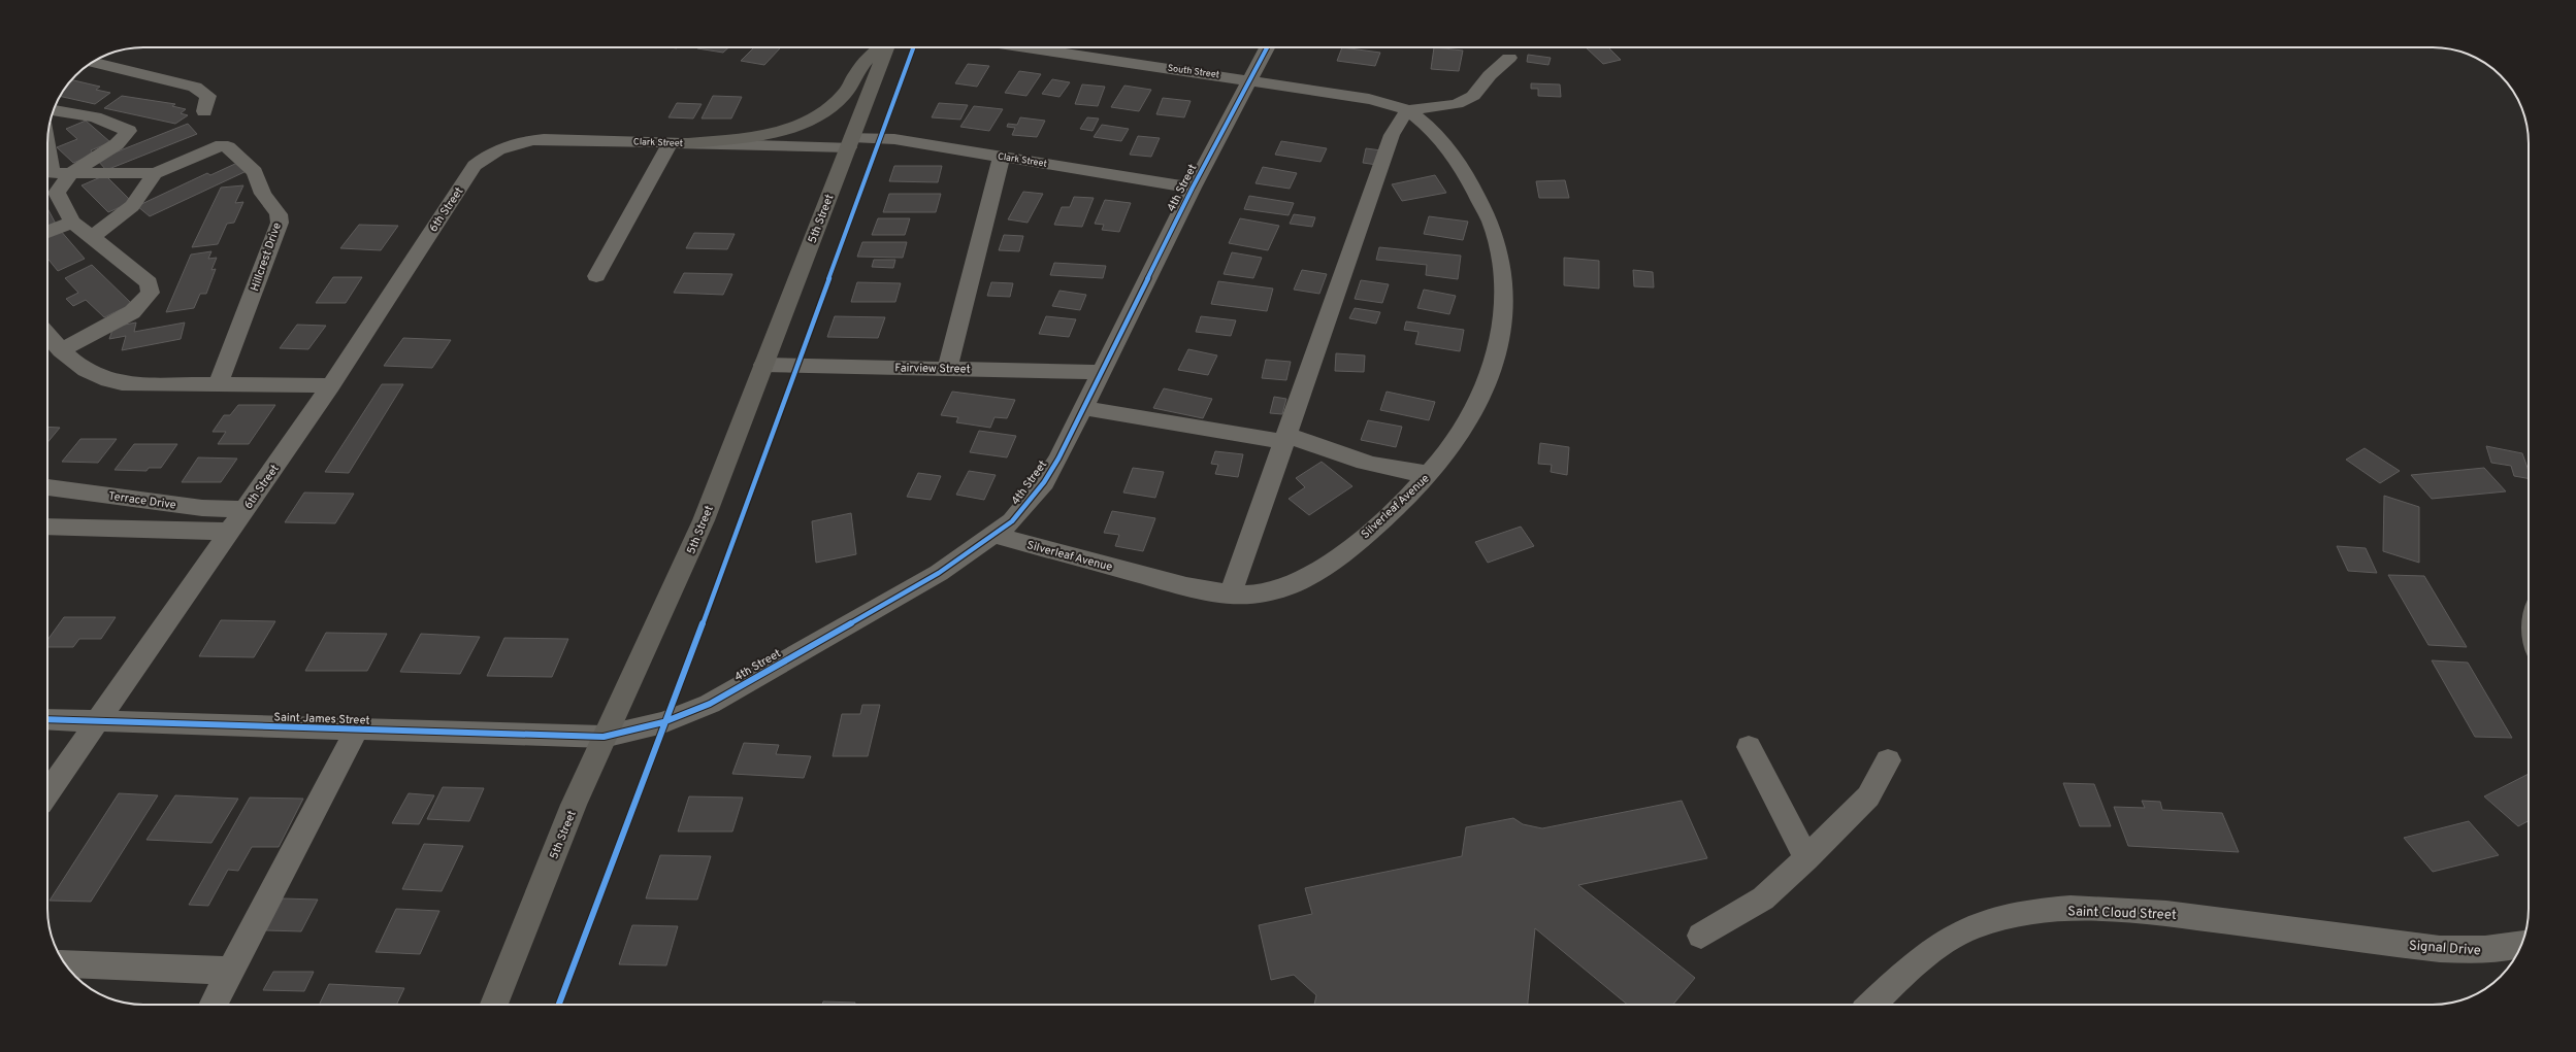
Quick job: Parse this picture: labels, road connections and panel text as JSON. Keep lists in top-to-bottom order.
{
  "streets": {
    "main road": ["5th Street"],
    "street": [
      "South Street",
      "Clark Street",
      "4th Street",
      "6th Street",
      "Hillcrest Drive",
      "Fairview Street",
      "Terrace Drive",
      "Silverleaf Avenue",
      "Saint James Street",
      "Saint Cloud Street",
      "Signal Drive"
    ]
  },
  "crossings": [
    ["South Street", "4th Street"],
    ["South Street", "Silverleaf Avenue"],
    ["Clark Street", "4th Street"],
    ["Clark Street", "6th Street"],
    ["Clark Street", "5th Street"],
    ["4th Street", "5th Street"],
    ["4th Street", "Fairview Street"],
    ["4th Street", "Silverleaf Avenue"],
    ["4th Street", "Saint James Street"],
    ["6th Street", "Terrace Drive"],
    ["6th Street", "Saint James Street"],
    ["5th Street", "Fairview Street"],
    ["5th Street", "Saint James Street"],
    ["Saint Cloud Street", "Signal Drive"]
  ]
}
